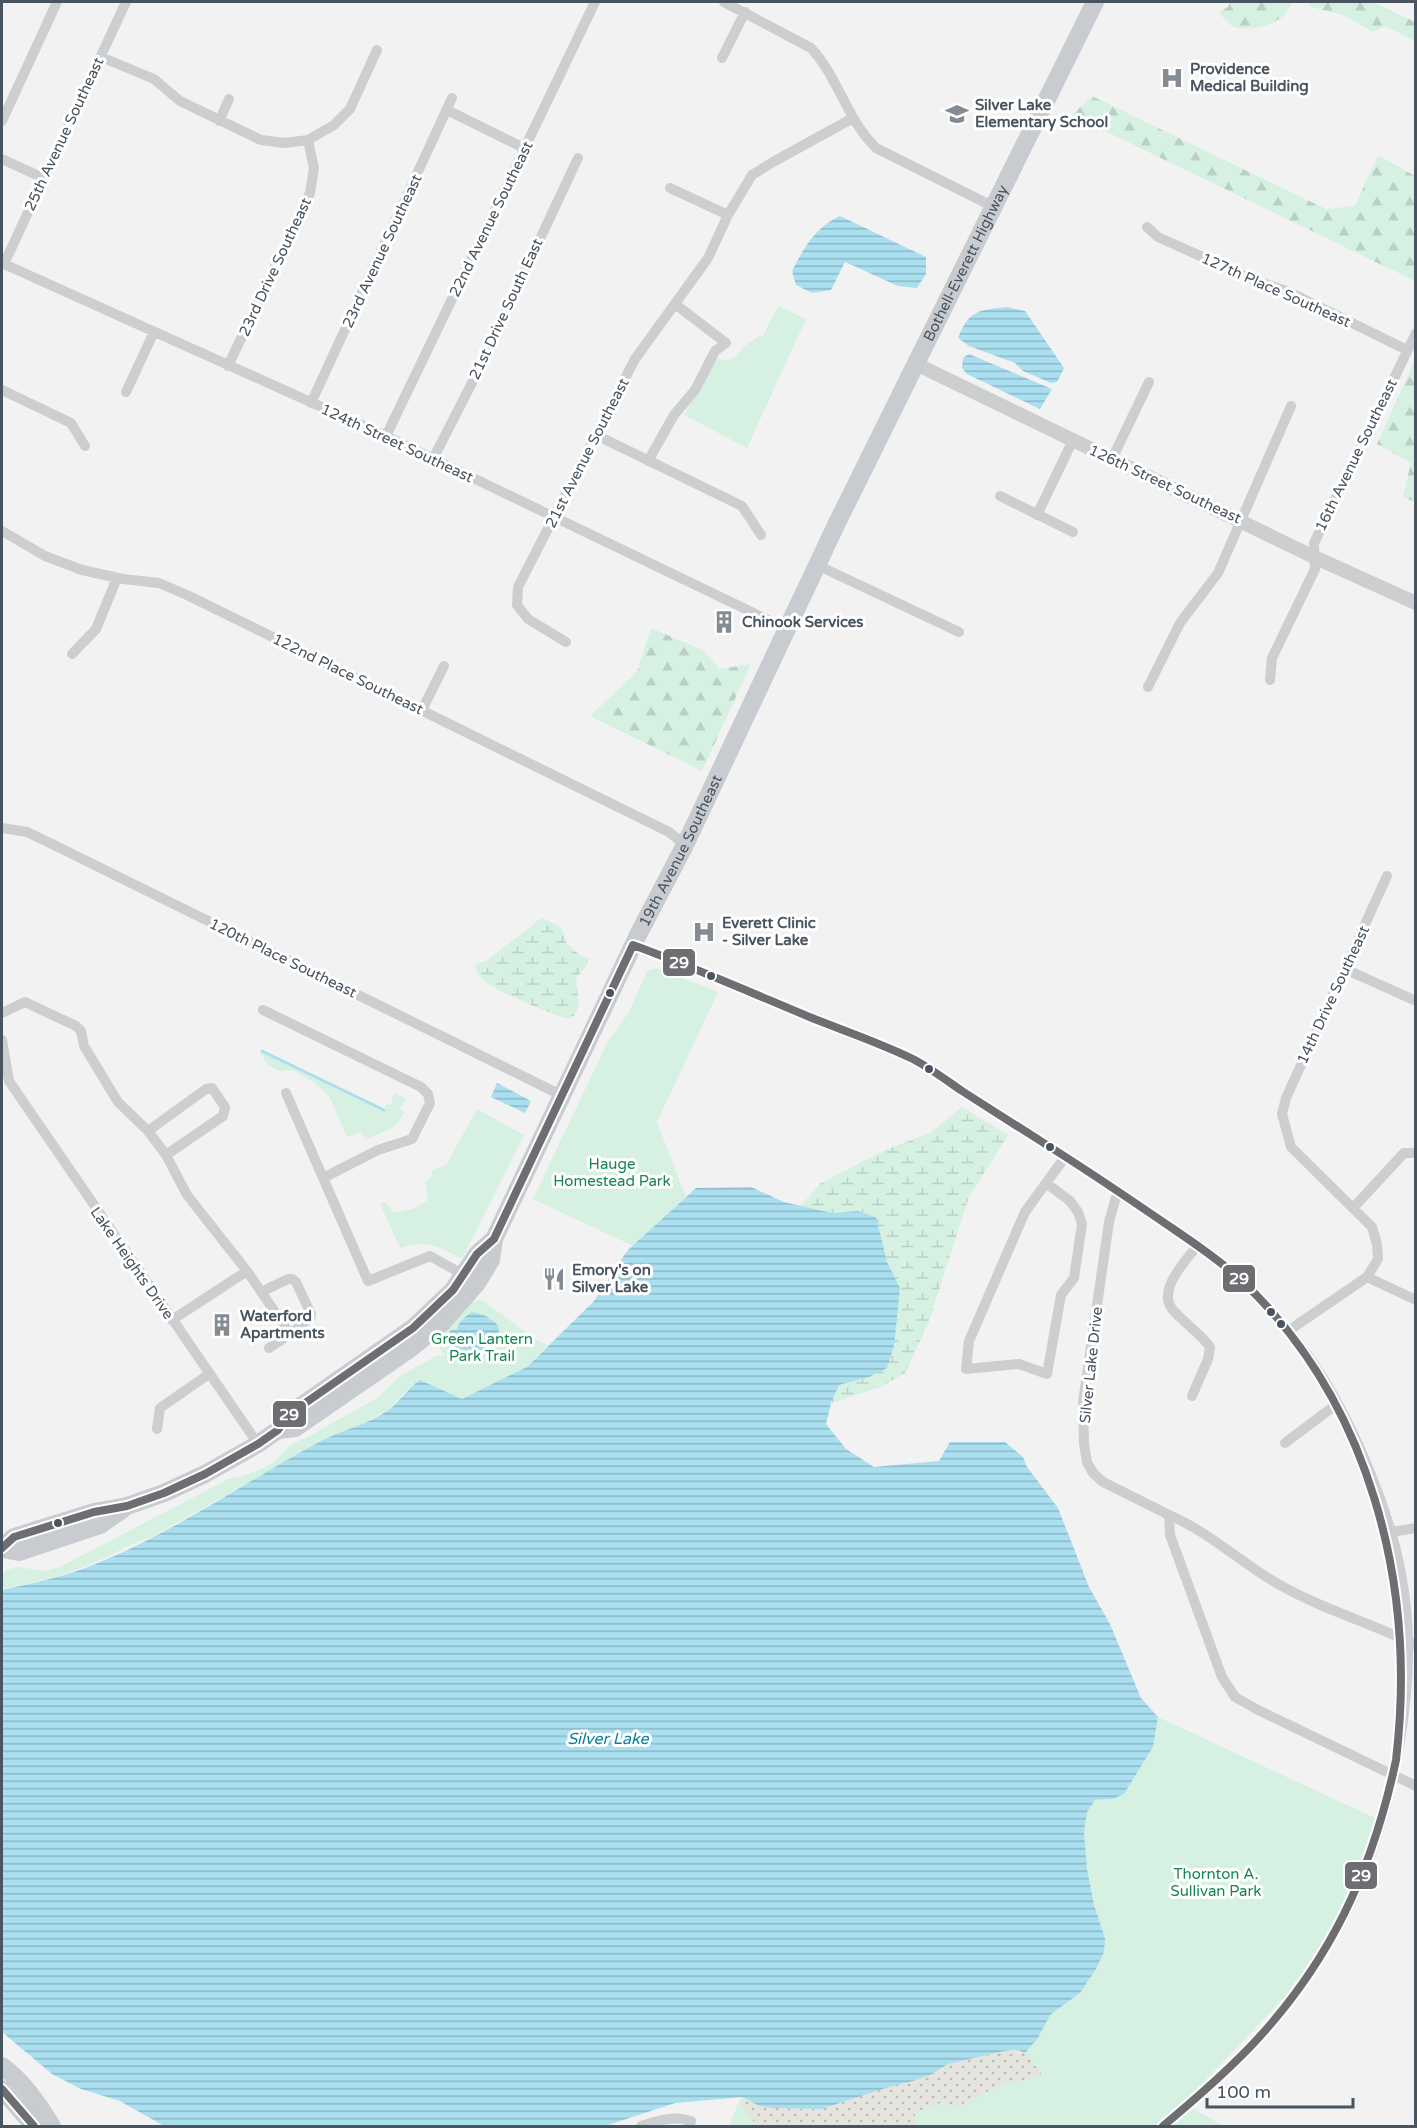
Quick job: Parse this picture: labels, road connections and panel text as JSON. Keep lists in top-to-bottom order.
{
  "streets": {
    "main road": ["Bothell-Everett Highway", "19th Avenue Southeast"],
    "street": [
      "25th Avenue Southeast",
      "22nd Avenue Southeast",
      "23rd Avenue Southeast",
      "23rd Drive Southeast",
      "127th Place Southeast",
      "21st Drive South East",
      "124th Street Southeast",
      "21st Avenue Southeast",
      "16th Avenue Southeast",
      "126th Street Southeast",
      "122nd Place Southeast",
      "120th Place Southeast",
      "14th Drive Southeast",
      "Lake Heights Drive",
      "Silver Lake Drive"
    ]
  },
  "crossings": [
    ["25th Avenue Southeast", "124th Street Southeast"],
    ["22nd Avenue Southeast", "124th Street Southeast"],
    ["23rd Avenue Southeast", "124th Street Southeast"],
    ["Bothell-Everett Highway", "126th Street Southeast"],
    ["Bothell-Everett Highway", "19th Avenue Southeast"],
    ["23rd Drive Southeast", "124th Street Southeast"],
    ["127th Place Southeast", "16th Avenue Southeast"],
    ["21st Drive South East", "124th Street Southeast"],
    ["124th Street Southeast", "21st Avenue Southeast"],
    ["124th Street Southeast", "19th Avenue Southeast"],
    ["16th Avenue Southeast", "126th Street Southeast"],
    ["122nd Place Southeast", "19th Avenue Southeast"],
    ["19th Avenue Southeast", "120th Place Southeast"],
    ["19th Avenue Southeast", "Lake Heights Drive"]
  ],
  "water": ["Silver Lake"],
  "parks": ["Hauge Homestead Park", "Green Lantern Park Trail", "Thornton A. Sullivan Park"],
  "places": {
    "hospital": ["Providence Medical Building", "Everett Clinic - Silver Lake"],
    "school or university": ["Silver Lake Elementary School"],
    "building": ["Chinook Services", "Waterford Apartments"],
    "restaurant": ["Emory's on Silver Lake"]
  },
  "lines": ["transit line 29"],
  "scale_bar": "100 m"
}
